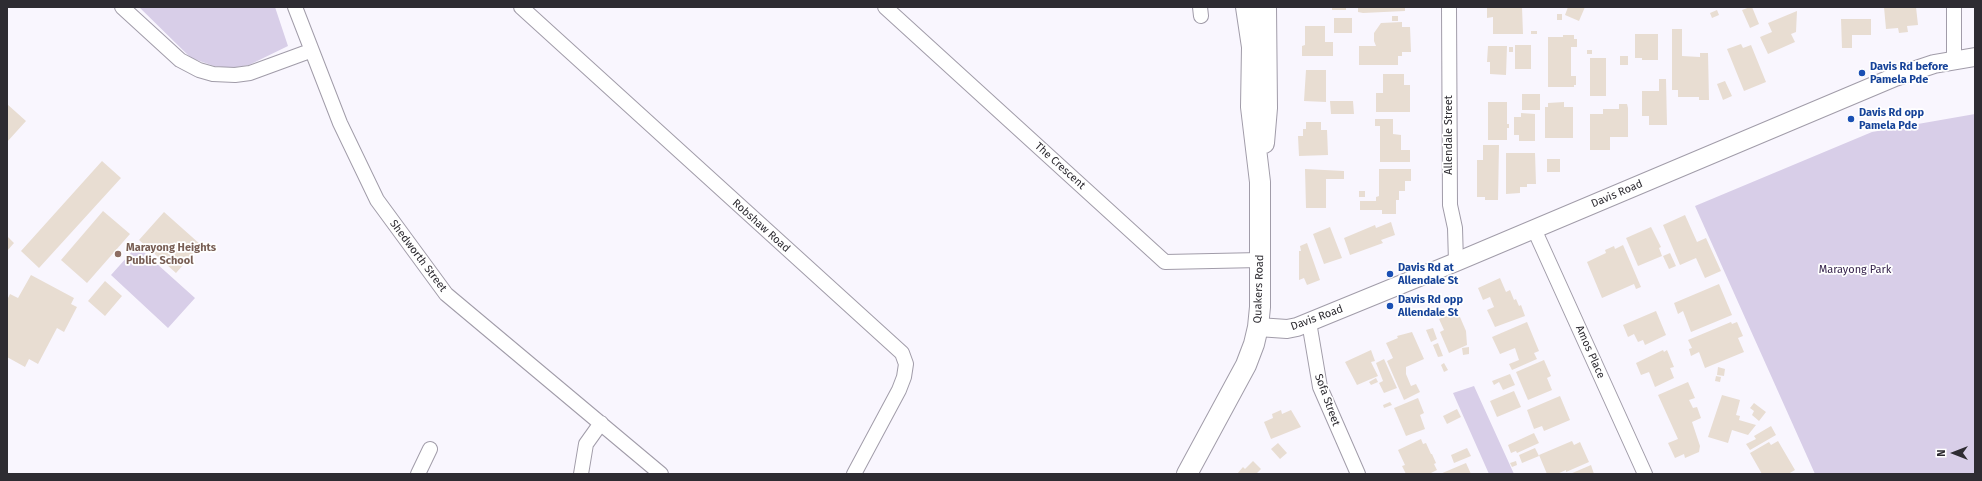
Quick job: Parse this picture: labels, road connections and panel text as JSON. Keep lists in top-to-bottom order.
{
  "streets": {
    "main road": ["Quakers Road"],
    "street": [
      "Allendale Street",
      "The Crescent",
      "Davis Road",
      "Robshaw Road",
      "Shedworth Street",
      "Amos Place",
      "Sofa Street"
    ]
  },
  "crossings": [
    ["Allendale Street", "Davis Road"],
    ["The Crescent", "Quakers Road"],
    ["Davis Road", "Quakers Road"],
    ["Davis Road", "Amos Place"],
    ["Davis Road", "Sofa Street"]
  ],
  "parks": ["Marayong Park"],
  "places": [
    "Davis Rd before Pamela Pde",
    "Davis Rd opp Pamela Pde",
    "Marayong Heights Public School",
    "Davis Rd at Allendale St",
    "Davis Rd opp Allendale St"
  ],
  "north": "left"
}
